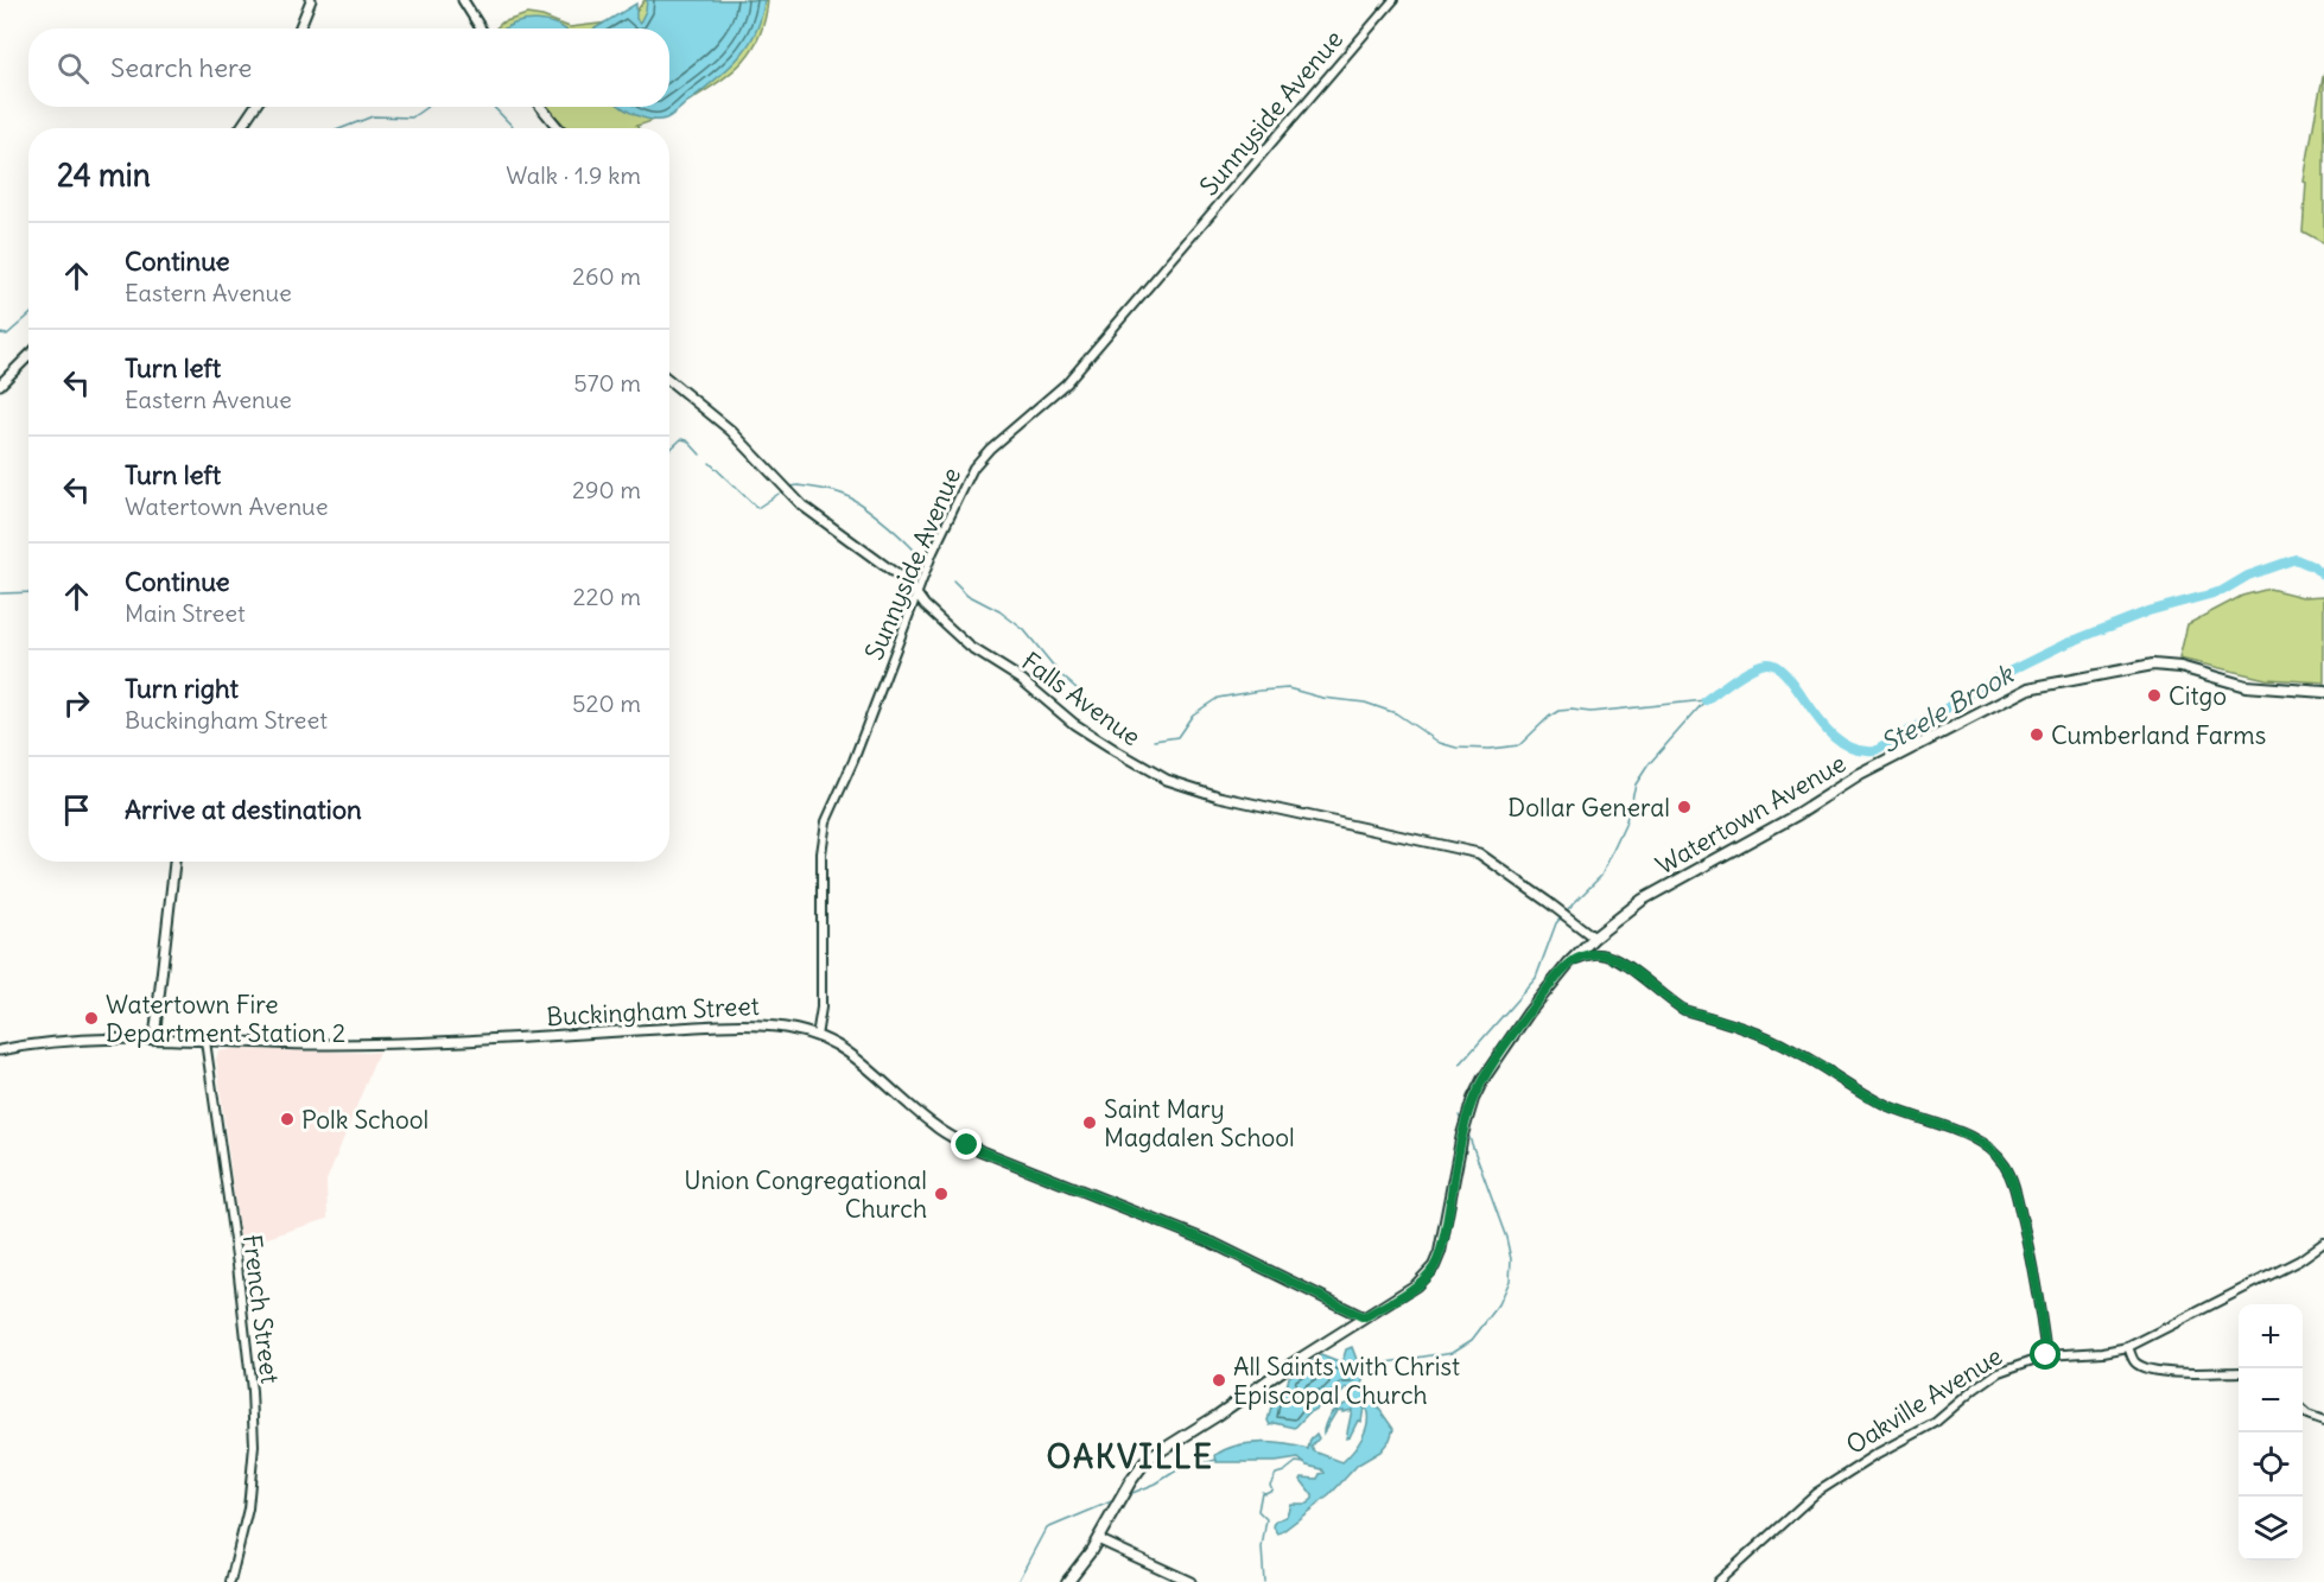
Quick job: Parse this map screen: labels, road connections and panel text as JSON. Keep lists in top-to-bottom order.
{
  "streets": {
    "main road": ["Falls Avenue", "Watertown Avenue", "Buckingham Street"],
    "street": ["Sunnyside Avenue", "French Street", "Oakville Avenue"]
  },
  "crossings": [
    ["Sunnyside Avenue", "Falls Avenue"],
    ["Sunnyside Avenue", "Buckingham Street"],
    ["Falls Avenue", "Watertown Avenue"],
    ["Watertown Avenue", "Buckingham Street"],
    ["Buckingham Street", "French Street"]
  ],
  "districts": ["OAKVILLE"],
  "water": ["Steele Brook"],
  "places": [
    "Citgo",
    "Cumberland Farms",
    "Dollar General",
    "Watertown Fire Department Station 2",
    "Polk School",
    "Saint Mary Magdalen School",
    "Union Congregational Church",
    "All Saints with Christ Episcopal Church"
  ],
  "page": {
    "search": "Search here",
    "heading": ["24 min", "Walk · 1.9 km"],
    "list": [
      ["Continue", "Eastern Avenue", "260 m"],
      ["Turn left", "Eastern Avenue", "570 m"],
      ["Turn left", "Watertown Avenue", "290 m"],
      ["Continue", "Main Street", "220 m"],
      ["Turn right", "Buckingham Street", "520 m"],
      "Arrive at destination"
    ],
    "map_buttons": ["+", "−"]
  }
}
